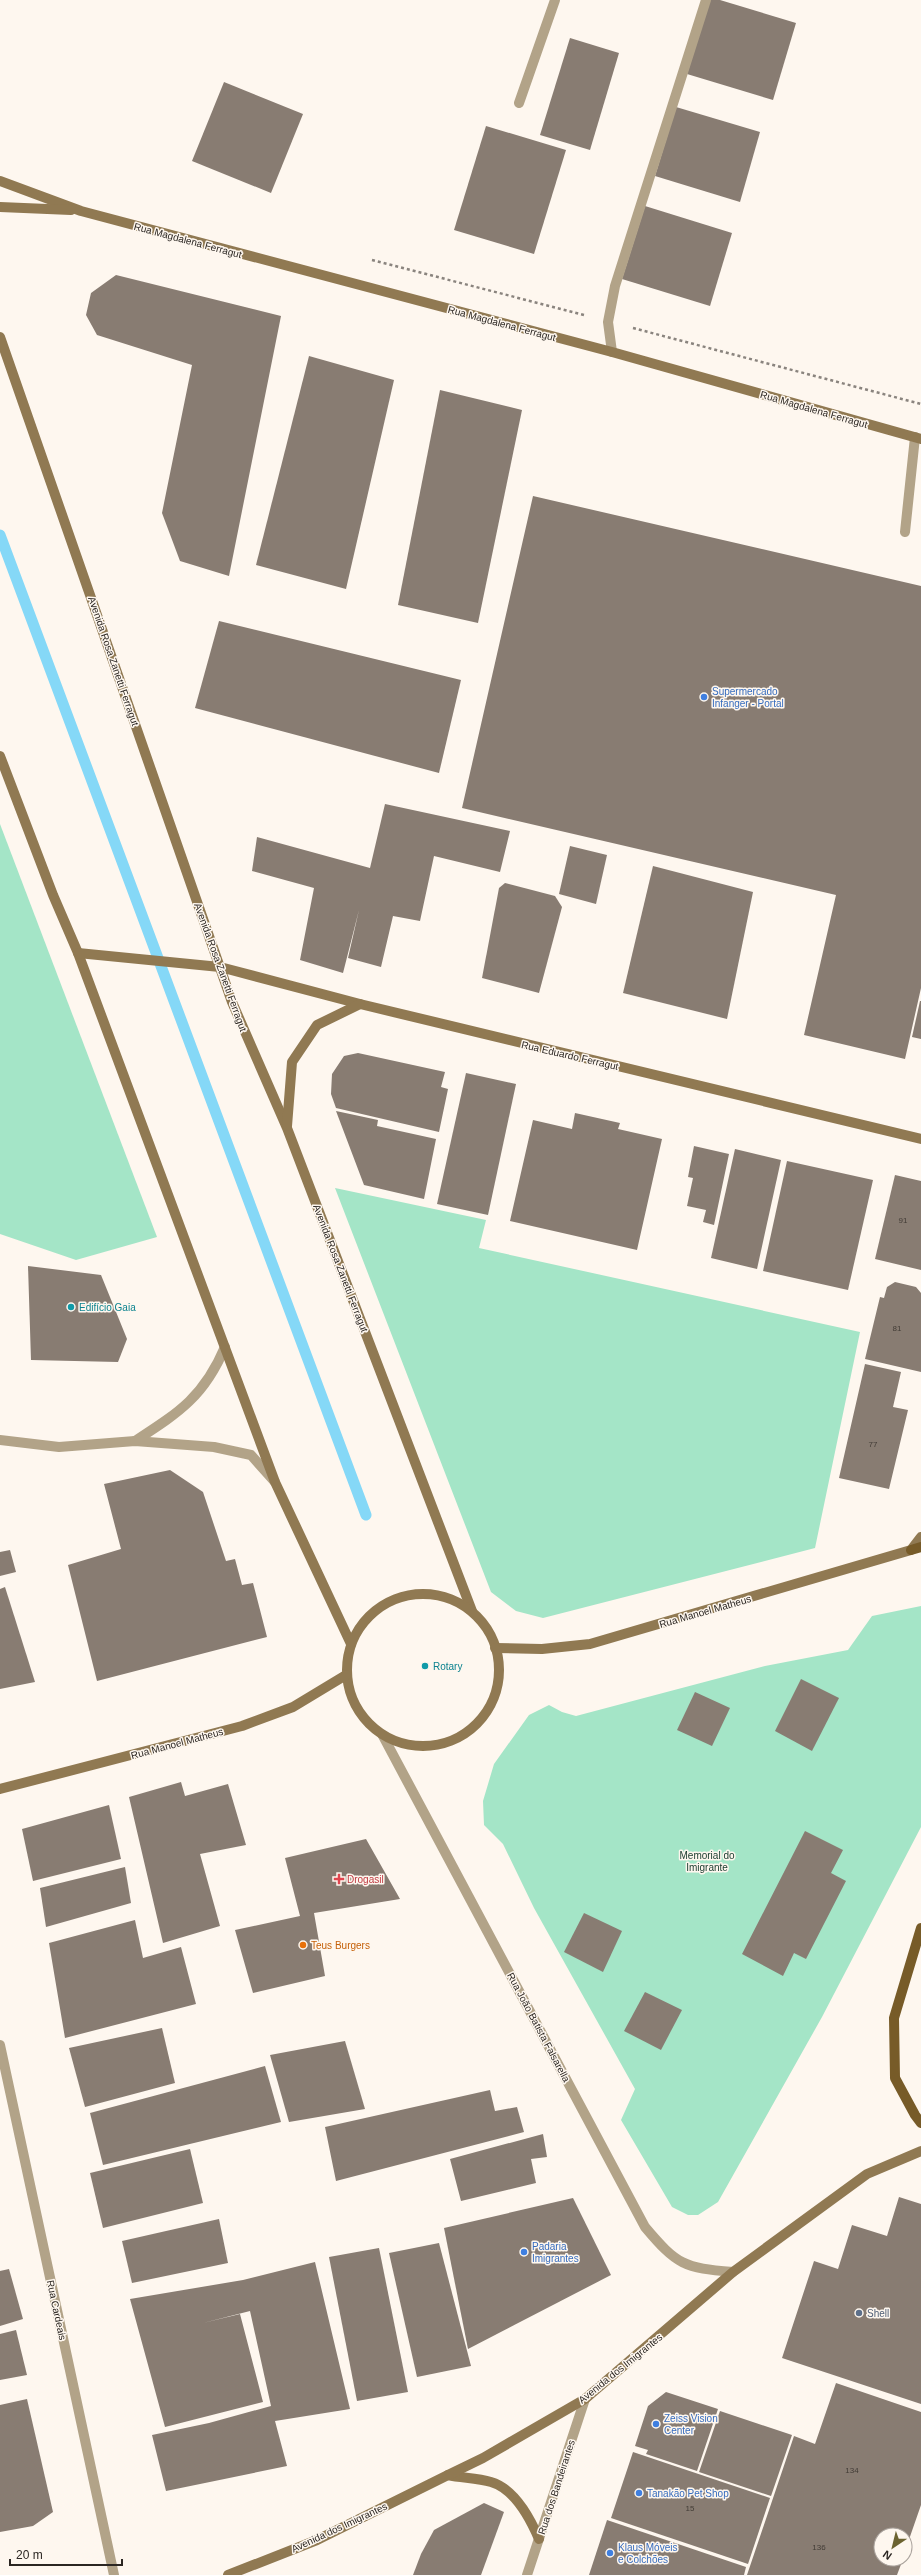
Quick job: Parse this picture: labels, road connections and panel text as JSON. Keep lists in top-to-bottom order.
{
  "streets": {
    "main road": [
      "Rua Magdalena Ferragut",
      "Avenida Rosa Zanetti Ferragut",
      "Rua Eduardo Ferragut",
      "Rua Manoel Matheus",
      "Avenida dos Imigrantes"
    ],
    "street": ["Rua João Batista Falsarella", "Rua Cardeais", "Rua dos Bandeirantes"]
  },
  "crossings": [
    ["Avenida Rosa Zanetti Ferragut", "Rua Eduardo Ferragut"],
    ["Rua João Batista Falsarella", "Avenida dos Imigrantes"],
    ["Avenida dos Imigrantes", "Rua dos Bandeirantes"]
  ],
  "parks": ["Memorial do Imigrante"],
  "places": {
    "other": [
      "Supermercado Infanger - Portal",
      "Edifício Gaia",
      "Rotary",
      "Teus Burgers",
      "Padaria Imigrantes",
      "Shell",
      "Zeiss Vision Center",
      "Tanakão Pet Shop",
      "Klaus Móveis e Colchões"
    ],
    "health": ["Drogasil"]
  },
  "house_numbers": [
    "91",
    "81",
    "77",
    "134",
    "15",
    "136"
  ],
  "scale_bar": "20 m",
  "north": "bottom left"
}
